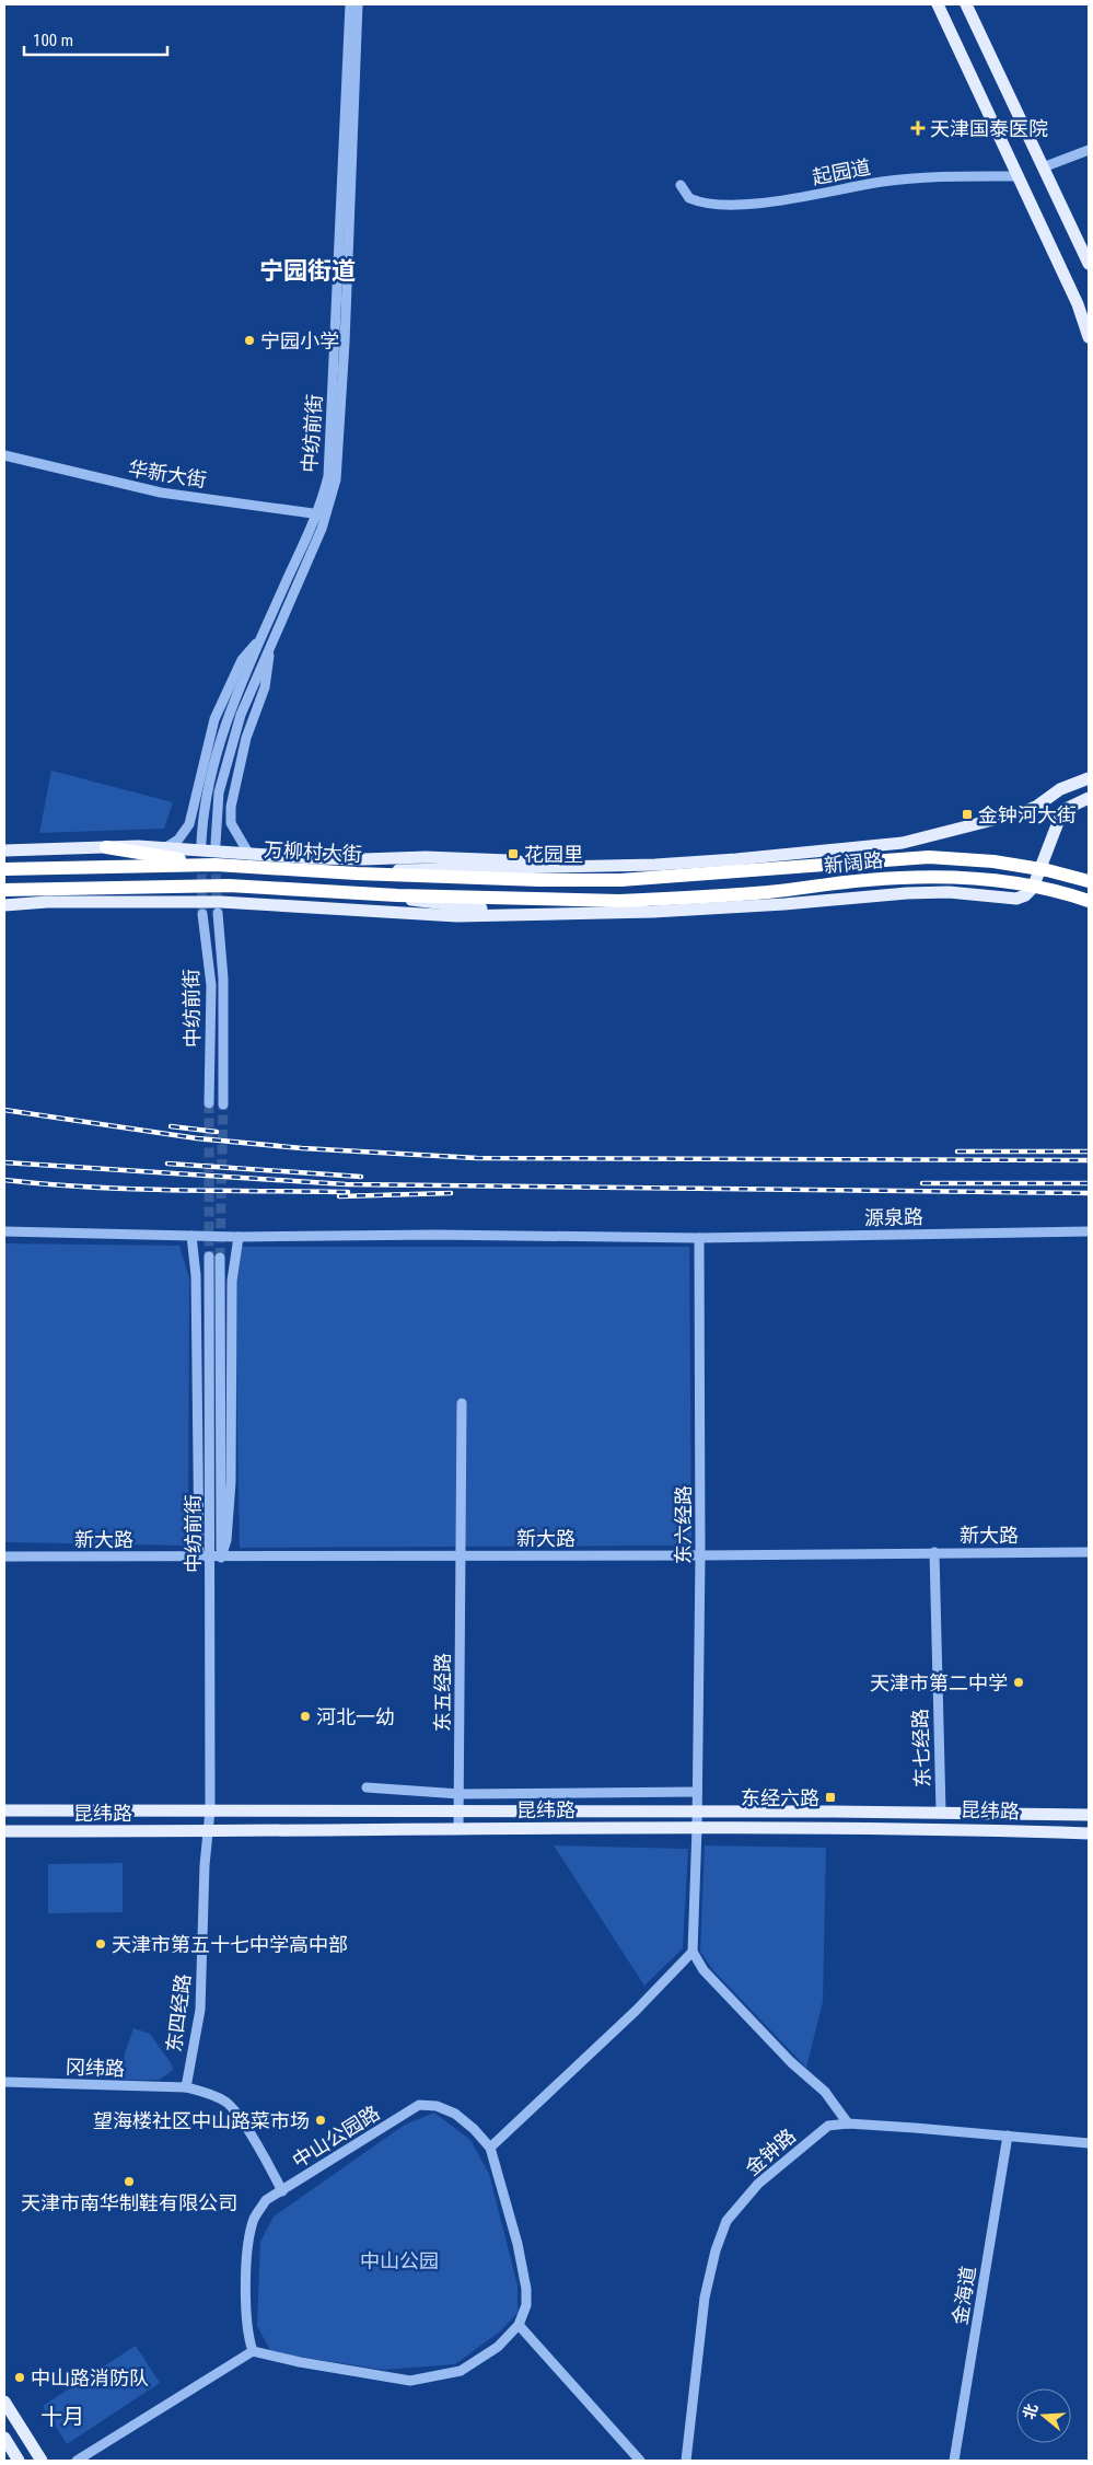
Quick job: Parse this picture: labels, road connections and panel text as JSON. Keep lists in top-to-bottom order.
{
  "streets": {
    "highway": ["万柳村大街", "新阔路"],
    "main road": ["昆纬路"],
    "street": [
      "起园道",
      "中纺前街",
      "华新大街",
      "源泉路",
      "东六经路",
      "新大路",
      "东五经路",
      "东七经路",
      "东四经路",
      "冈纬路",
      "中山公园路",
      "金钟路",
      "金海道"
    ]
  },
  "crossings": [
    ["中纺前街", "华新大街"],
    ["中纺前街", "新大路"],
    ["中纺前街", "昆纬路"],
    ["中纺前街", "东四经路"],
    ["万柳村大街", "新阔路"],
    ["源泉路", "东六经路"],
    ["东六经路", "新大路"],
    ["东六经路", "昆纬路"],
    ["新大路", "东五经路"],
    ["新大路", "东七经路"],
    ["东五经路", "昆纬路"],
    ["东七经路", "昆纬路"],
    ["昆纬路", "东四经路"],
    ["东四经路", "冈纬路"],
    ["冈纬路", "中山公园路"],
    ["金钟路", "金海道"]
  ],
  "districts": ["宁园街道", "十月"],
  "parks": ["中山公园"],
  "places": {
    "health": ["天津国泰医院"],
    "other": [
      "宁园小学",
      "天津市第二中学",
      "河北一幼",
      "天津市第五十七中学高中部",
      "望海楼社区中山路菜市场",
      "天津市南华制鞋有限公司",
      "中山路消防队"
    ],
    "transit": ["金钟河大街", "花园里", "东经六路"]
  },
  "scale_bar": "100 m",
  "north": "left"
}
